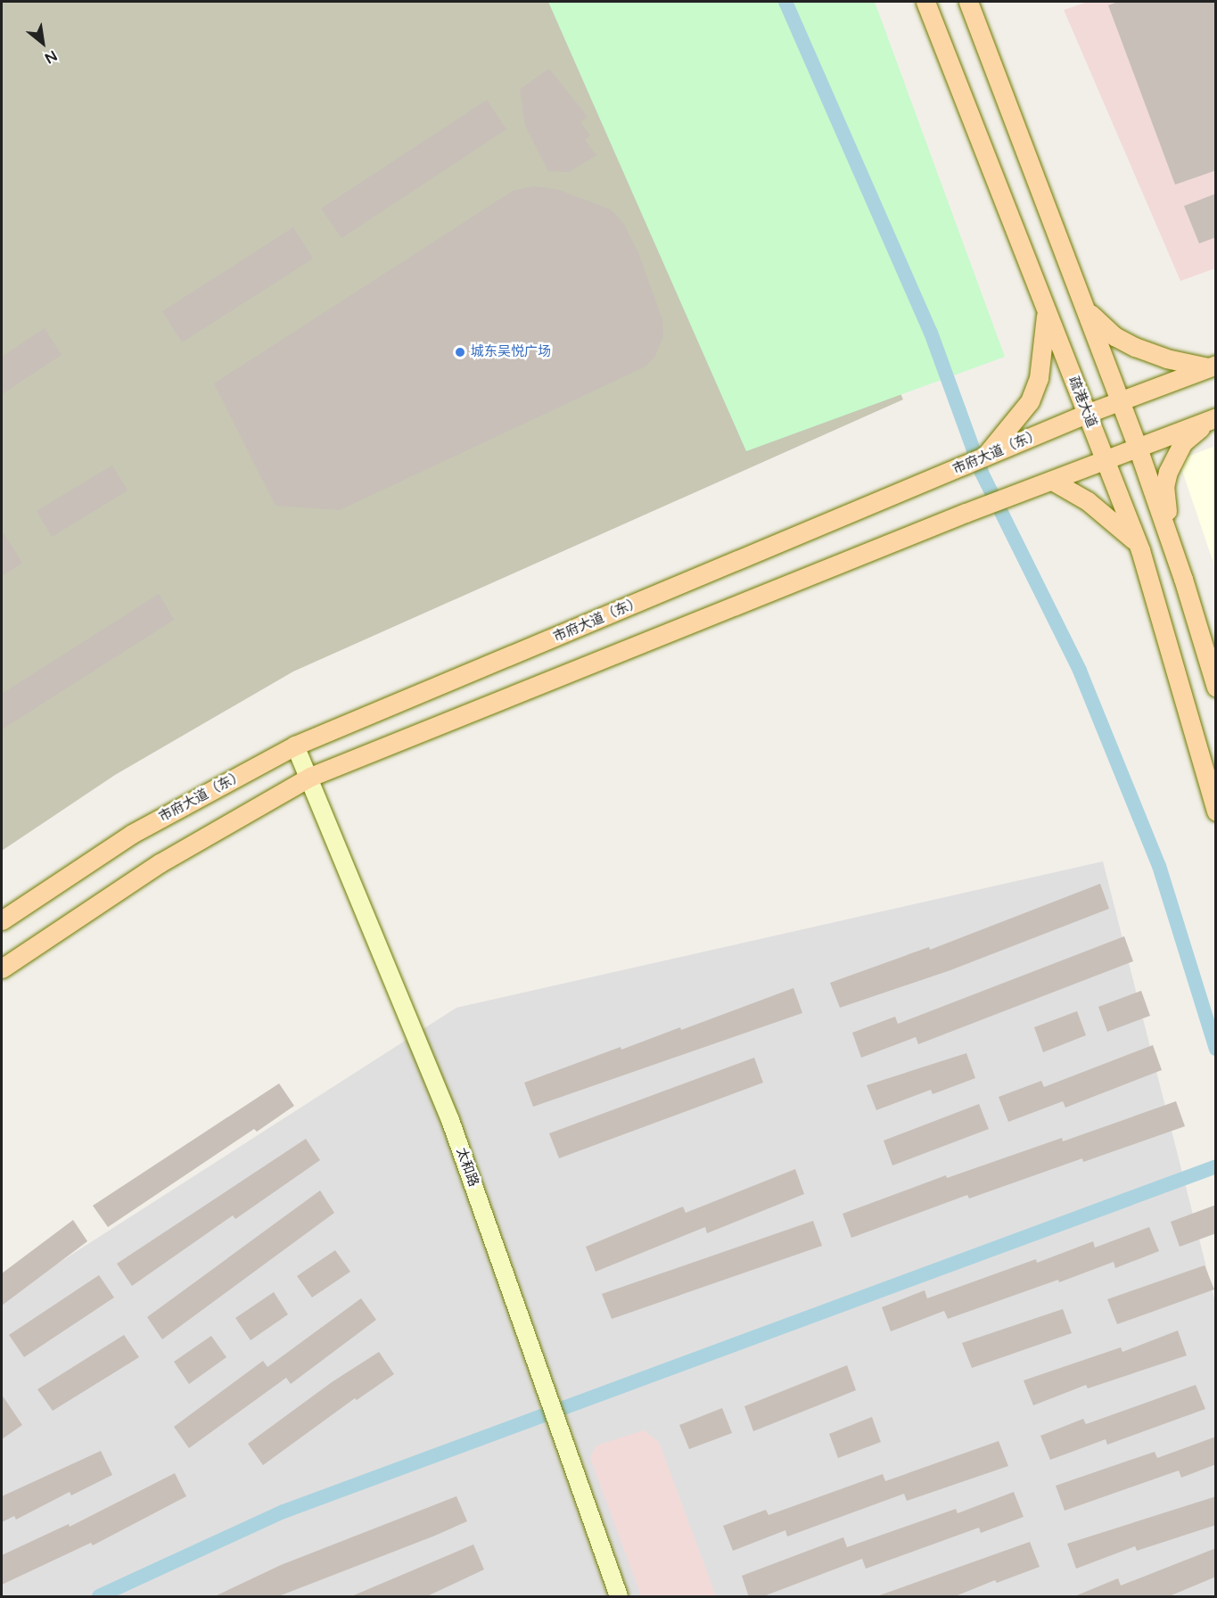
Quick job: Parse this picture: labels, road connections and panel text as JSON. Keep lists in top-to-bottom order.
{
  "streets": {
    "main road": ["疏港大道", "市府大道（东）"],
    "street": ["太和路"]
  },
  "crossings": [
    ["疏港大道", "市府大道（东）"],
    ["市府大道（东）", "太和路"]
  ],
  "places": ["城东吴悦广场"],
  "north": "bottom right"
}
